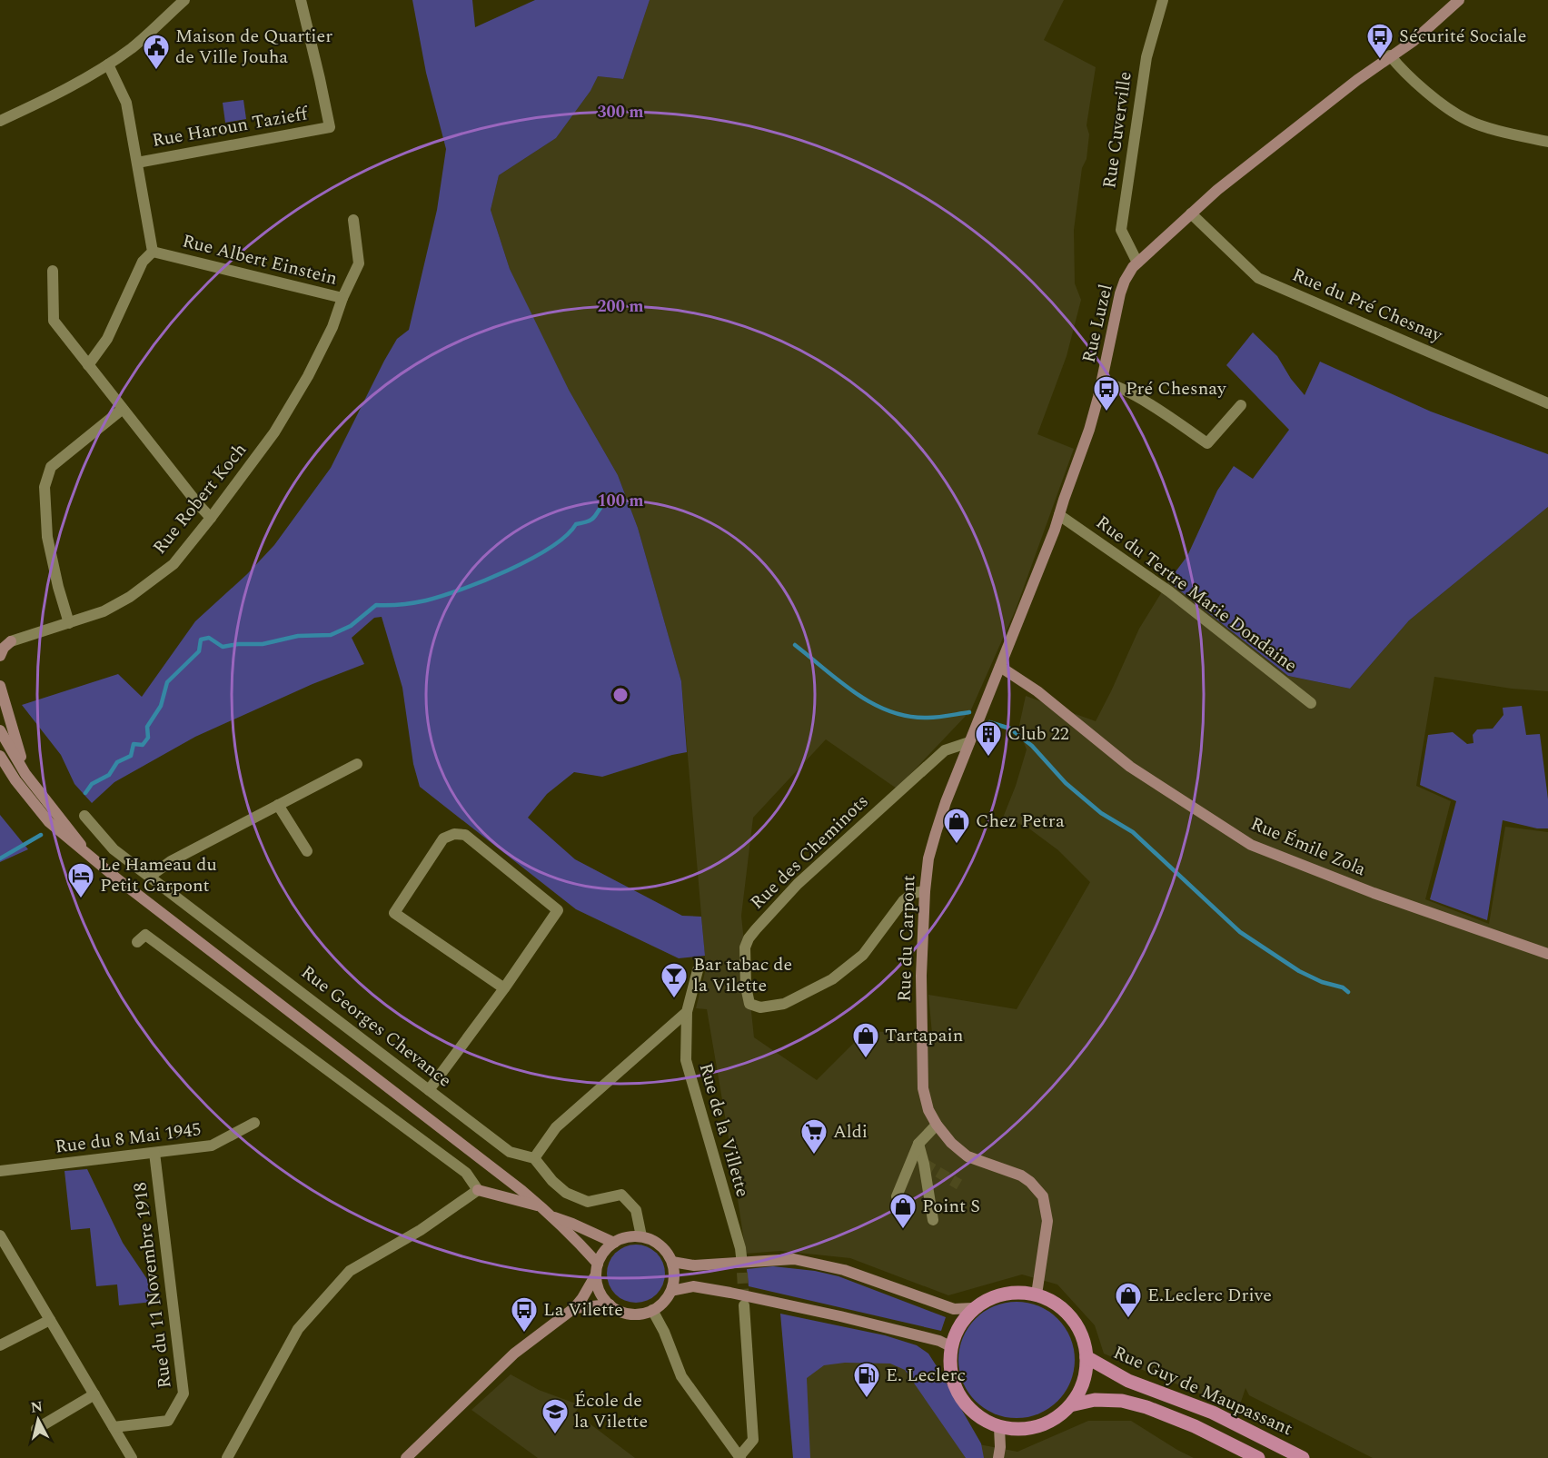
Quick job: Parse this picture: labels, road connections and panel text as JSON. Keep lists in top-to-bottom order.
{
  "streets": {
    "main road": [
      "Rue Luzel",
      "Rue Émile Zola",
      "Rue du Carpont",
      "Rue Guy de Maupassant"
    ],
    "street": [
      "Rue Haroun Tazieff",
      "Rue Cuverville",
      "Rue Albert Einstein",
      "Rue du Pré Chesnay",
      "Rue Robert Koch",
      "Rue du Tertre Marie Dondaine",
      "Rue des Cheminots",
      "Rue Georges Chevance",
      "Rue de la Villette",
      "Rue du 8 Mai 1945",
      "Rue du 11 Novembre 1918"
    ]
  },
  "crossings": [
    ["Rue Cuverville", "Rue Luzel"],
    ["Rue Albert Einstein", "Rue Robert Koch"],
    ["Rue du Pré Chesnay", "Rue Luzel"],
    ["Rue Luzel", "Rue du Tertre Marie Dondaine"],
    ["Rue Luzel", "Rue Émile Zola"],
    ["Rue Luzel", "Rue du Carpont"],
    ["Rue des Cheminots", "Rue du Carpont"],
    ["Rue du Carpont", "Rue Guy de Maupassant"],
    ["Rue du 8 Mai 1945", "Rue du 11 Novembre 1918"]
  ],
  "places": {
    "bus stop": ["Sécurité Sociale", "Pré Chesnay", "La Vilette"],
    "public building": ["Maison de Quartier de Ville Jouha"],
    "building": ["Club 22"],
    "shop": [
      "Chez Petra",
      "Tartapain",
      "Point S",
      "E.Leclerc Drive"
    ],
    "hotel": ["Le Hameau du Petit Carpont"],
    "bar": ["Bar tabac de la Vilette"],
    "supermarket": ["Aldi"],
    "fuel station": ["E. Leclerc"],
    "school or university": ["École de la Vilette"]
  },
  "north": "top",
  "rings": ["300 m", "200 m", "100 m"]
}
